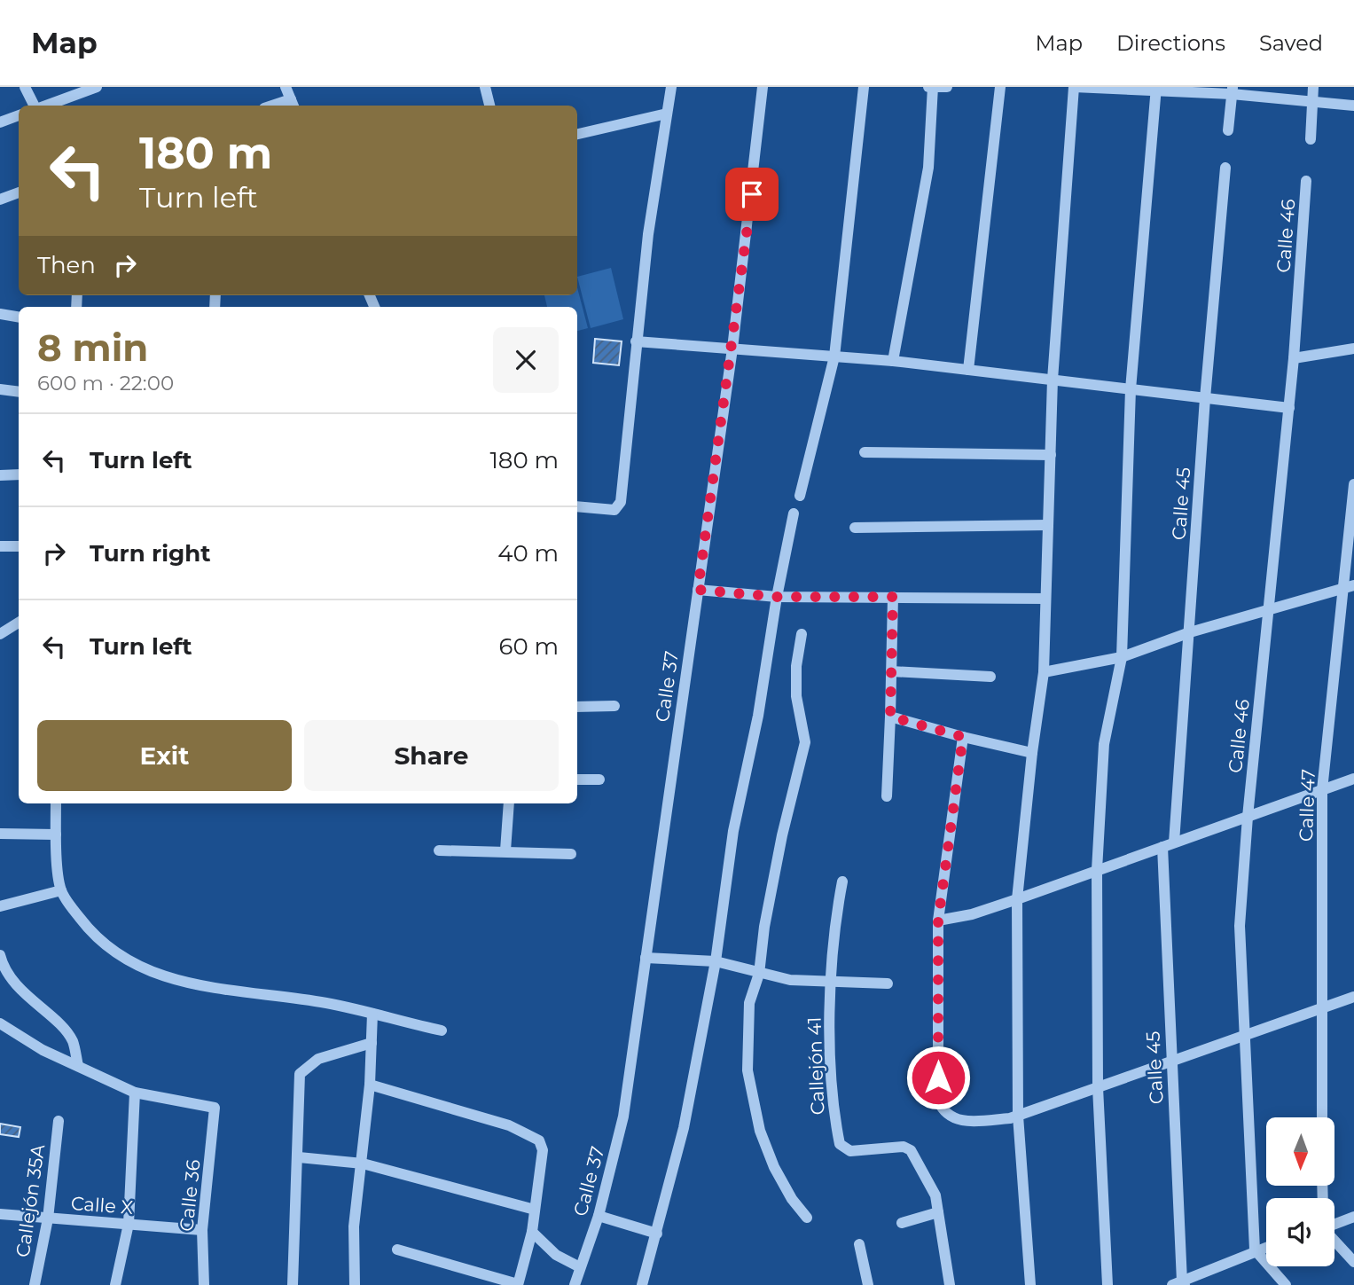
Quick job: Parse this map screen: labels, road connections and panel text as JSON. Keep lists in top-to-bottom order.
{
  "streets": {
    "street": [
      "Calle 46",
      "Calle 45",
      "Calle 37",
      "Calle 47",
      "Callejón 41",
      "Calle 36",
      "Callejón 35A",
      "Calle X"
    ]
  },
  "crossings": [
    ["Calle 36", "Calle X"],
    ["Callejón 35A", "Calle X"]
  ],
  "north": "bottom",
  "page": {
    "header": "Map",
    "nav": ["Map", "Directions", "Saved"],
    "turn": ["180 m", "Turn left"],
    "then": "Then",
    "heading": ["8 min", "600 m · 22:00"],
    "list": [
      {
        "name": "Turn left",
        "value": "180 m"
      },
      {
        "name": "Turn right",
        "value": "40 m"
      },
      {
        "name": "Turn left",
        "value": "60 m"
      }
    ],
    "buttons": ["Exit", "Share"]
  }
}
